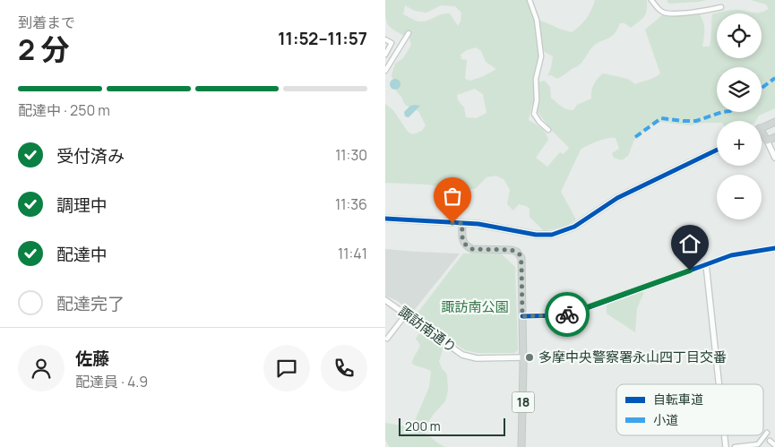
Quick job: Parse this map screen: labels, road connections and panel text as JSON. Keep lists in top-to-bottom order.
{
  "streets": {
    "main road": ["18"],
    "street": ["諏訪南通り"]
  },
  "crossings": [
    ["諏訪南通り", "18"]
  ],
  "parks": ["諏訪南公園"],
  "places": ["多摩中央警察署永山四丁目交番"],
  "legend": ["自転車道", "小道"],
  "scale_bar": "200 m",
  "page": {
    "heading": ["2 分", "到着まで", "11:52–11:57"],
    "panel": ["佐藤", "配達員 · 4.9"],
    "map_buttons": ["+", "−"],
    "bar": "配達中 · 250 m",
    "list": [
      ["受付済み", "11:30"],
      ["調理中", "11:36"],
      ["配達中", "11:41"],
      "配達完了"
    ],
    "scale": "200 m"
  }
}
